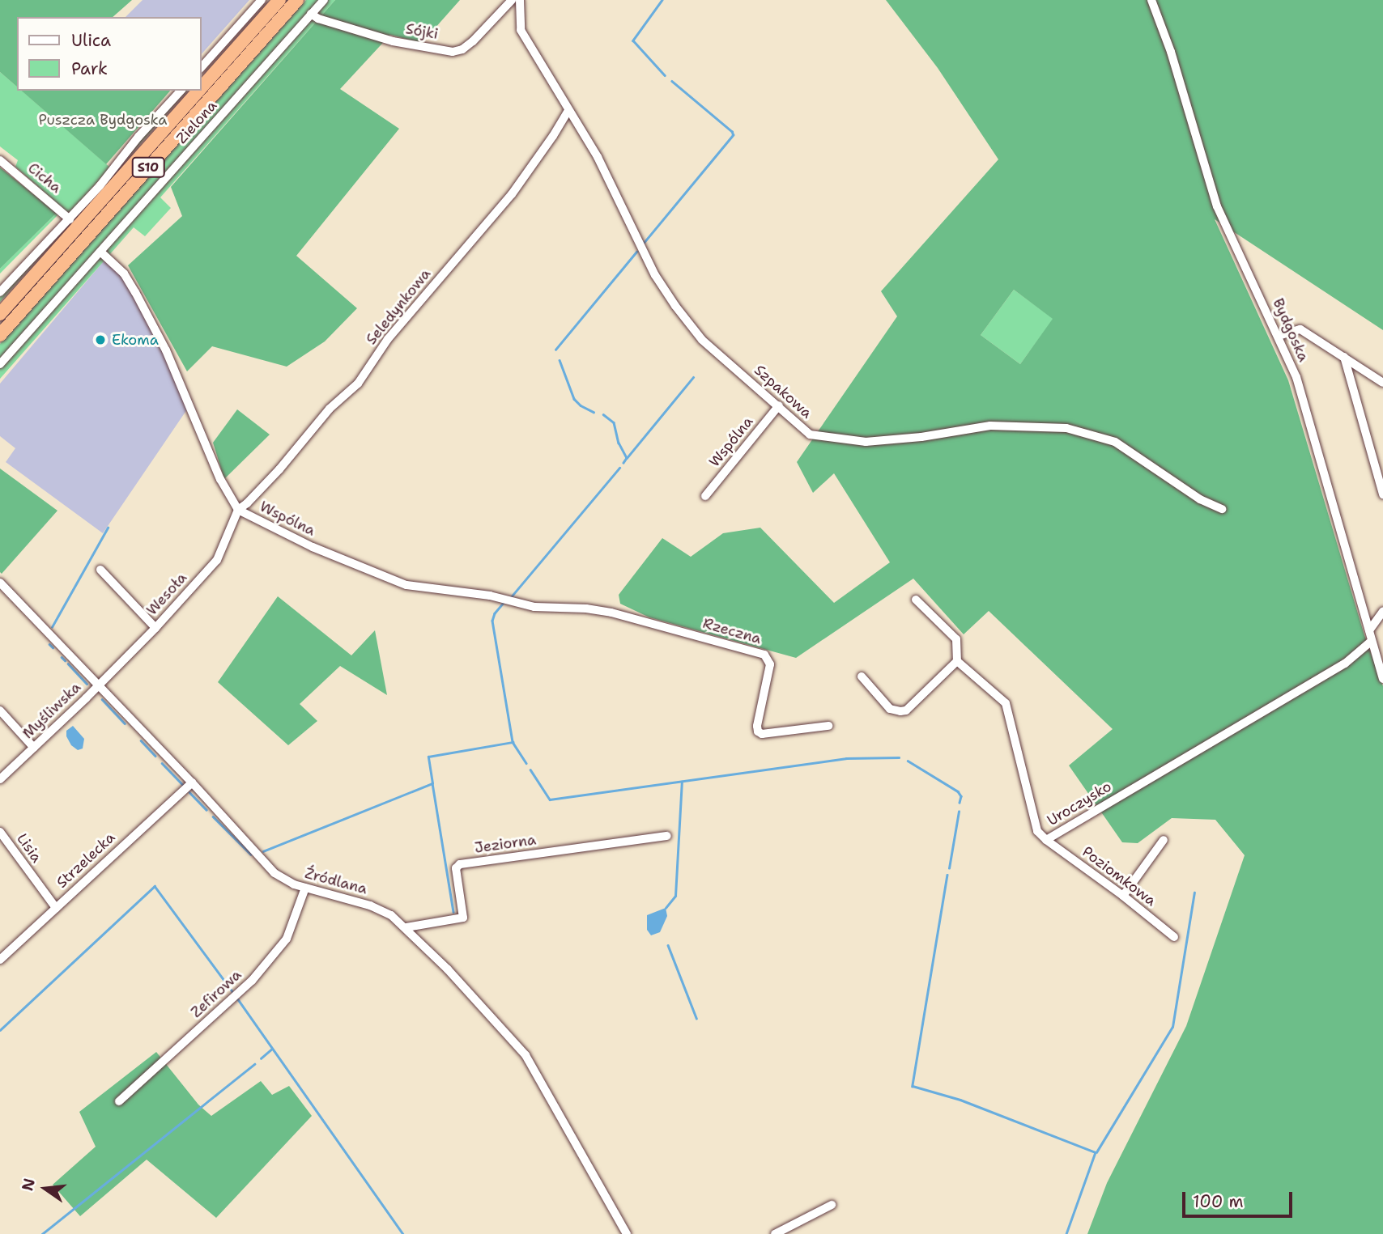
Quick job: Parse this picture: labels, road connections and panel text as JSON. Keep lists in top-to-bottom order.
{
  "streets": {
    "highway": ["S10"],
    "street": [
      "Sójki",
      "Zielona",
      "Cicha",
      "Seledynkowa",
      "Bydgoska",
      "Szpakowa",
      "Wspólna",
      "Wesoła",
      "Rzeczna",
      "Myśliwska",
      "Uroczysko",
      "Jeziorna",
      "Lisia",
      "Strzelecka",
      "Poziomkowa",
      "Źródlana",
      "Zefirowa"
    ]
  },
  "crossings": [
    ["Sójki", "Zielona"],
    ["Zielona", "Wspólna"],
    ["Seledynkowa", "Szpakowa"],
    ["Seledynkowa", "Wspólna"],
    ["Seledynkowa", "Wesoła"],
    ["Bydgoska", "Uroczysko"],
    ["Szpakowa", "Wspólna"],
    ["Wspólna", "Wesoła"],
    ["Wspólna", "Rzeczna"],
    ["Wesoła", "Myśliwska"],
    ["Wesoła", "Źródlana"],
    ["Myśliwska", "Źródlana"],
    ["Uroczysko", "Poziomkowa"],
    ["Jeziorna", "Źródlana"],
    ["Lisia", "Strzelecka"],
    ["Strzelecka", "Źródlana"],
    ["Źródlana", "Zefirowa"]
  ],
  "parks": ["Puszcza Bydgoska"],
  "places": ["Ekoma"],
  "legend": ["Ulica", "Park"],
  "scale_bar": "100 m",
  "north": "left"
}
